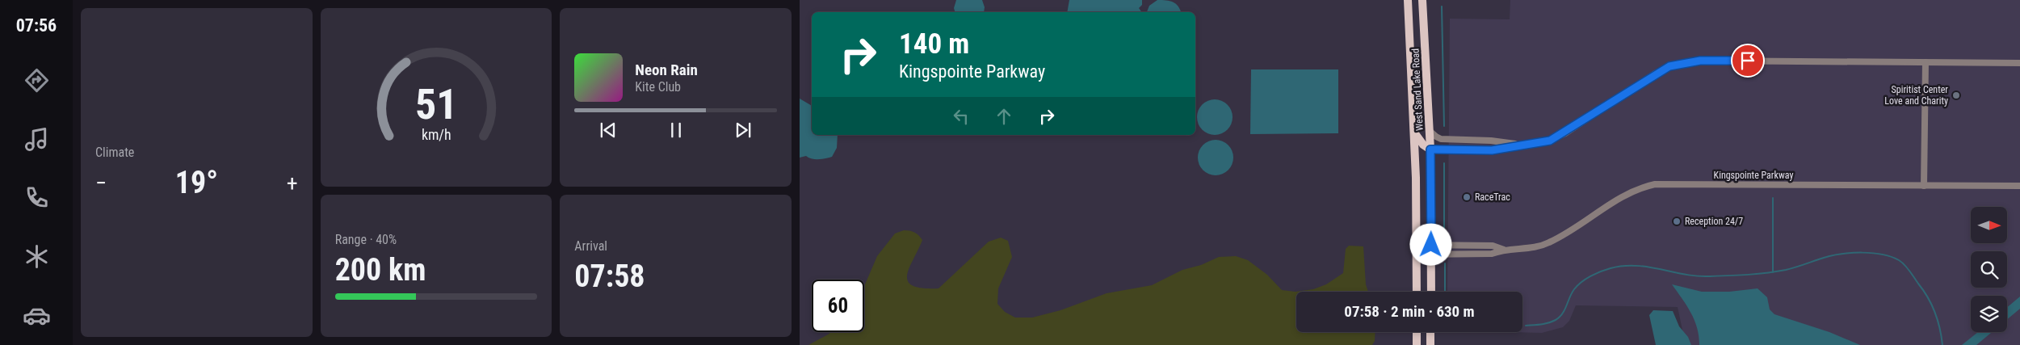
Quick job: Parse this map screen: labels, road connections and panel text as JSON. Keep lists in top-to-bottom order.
{
  "streets": {
    "main road": ["West Sand Lake Road"],
    "street": ["Kingspointe Parkway"]
  },
  "crossings": [
    ["West Sand Lake Road", "Kingspointe Parkway"]
  ],
  "places": ["Spiritist Center Love and Charity", "RaceTrac", "Reception 24/7"],
  "north": "right",
  "page": {
    "tabs": "07:56",
    "tile": [
      "Climate",
      ["Range · 40%", "200 km"],
      ["Arrival", "07:58"]
    ],
    "turn": ["140 m", "Kingspointe Parkway"],
    "song": ["Neon Rain", "Kite Club"],
    "heat": ["−", "19°", "+"],
    "limit": "60",
    "trip": "07:58 · 2 min · 630 m",
    "gauge": ["51", "km/h"]
  }
}
